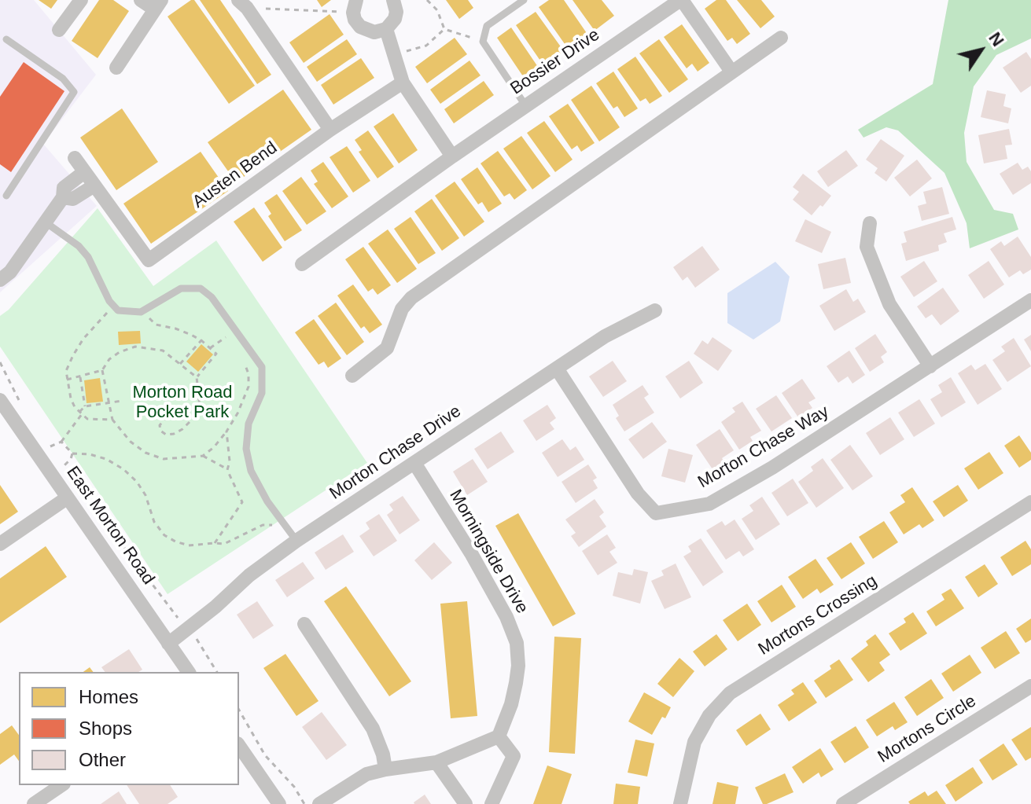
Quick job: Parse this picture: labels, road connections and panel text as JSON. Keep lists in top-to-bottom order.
{
  "streets": {
    "street": [
      "Bossier Drive",
      "Austen Bend",
      "Morton Chase Way",
      "Morton Chase Drive",
      "East Morton Road",
      "Morningside Drive",
      "Mortons Crossing",
      "Mortons Circle"
    ]
  },
  "crossings": [
    ["Morton Chase Way", "Morton Chase Drive"],
    ["Morton Chase Drive", "East Morton Road"],
    ["Morton Chase Drive", "Morningside Drive"]
  ],
  "parks": ["Morton Road Pocket Park"],
  "legend": ["Homes", "Shops", "Other"],
  "north": "top right"
}
